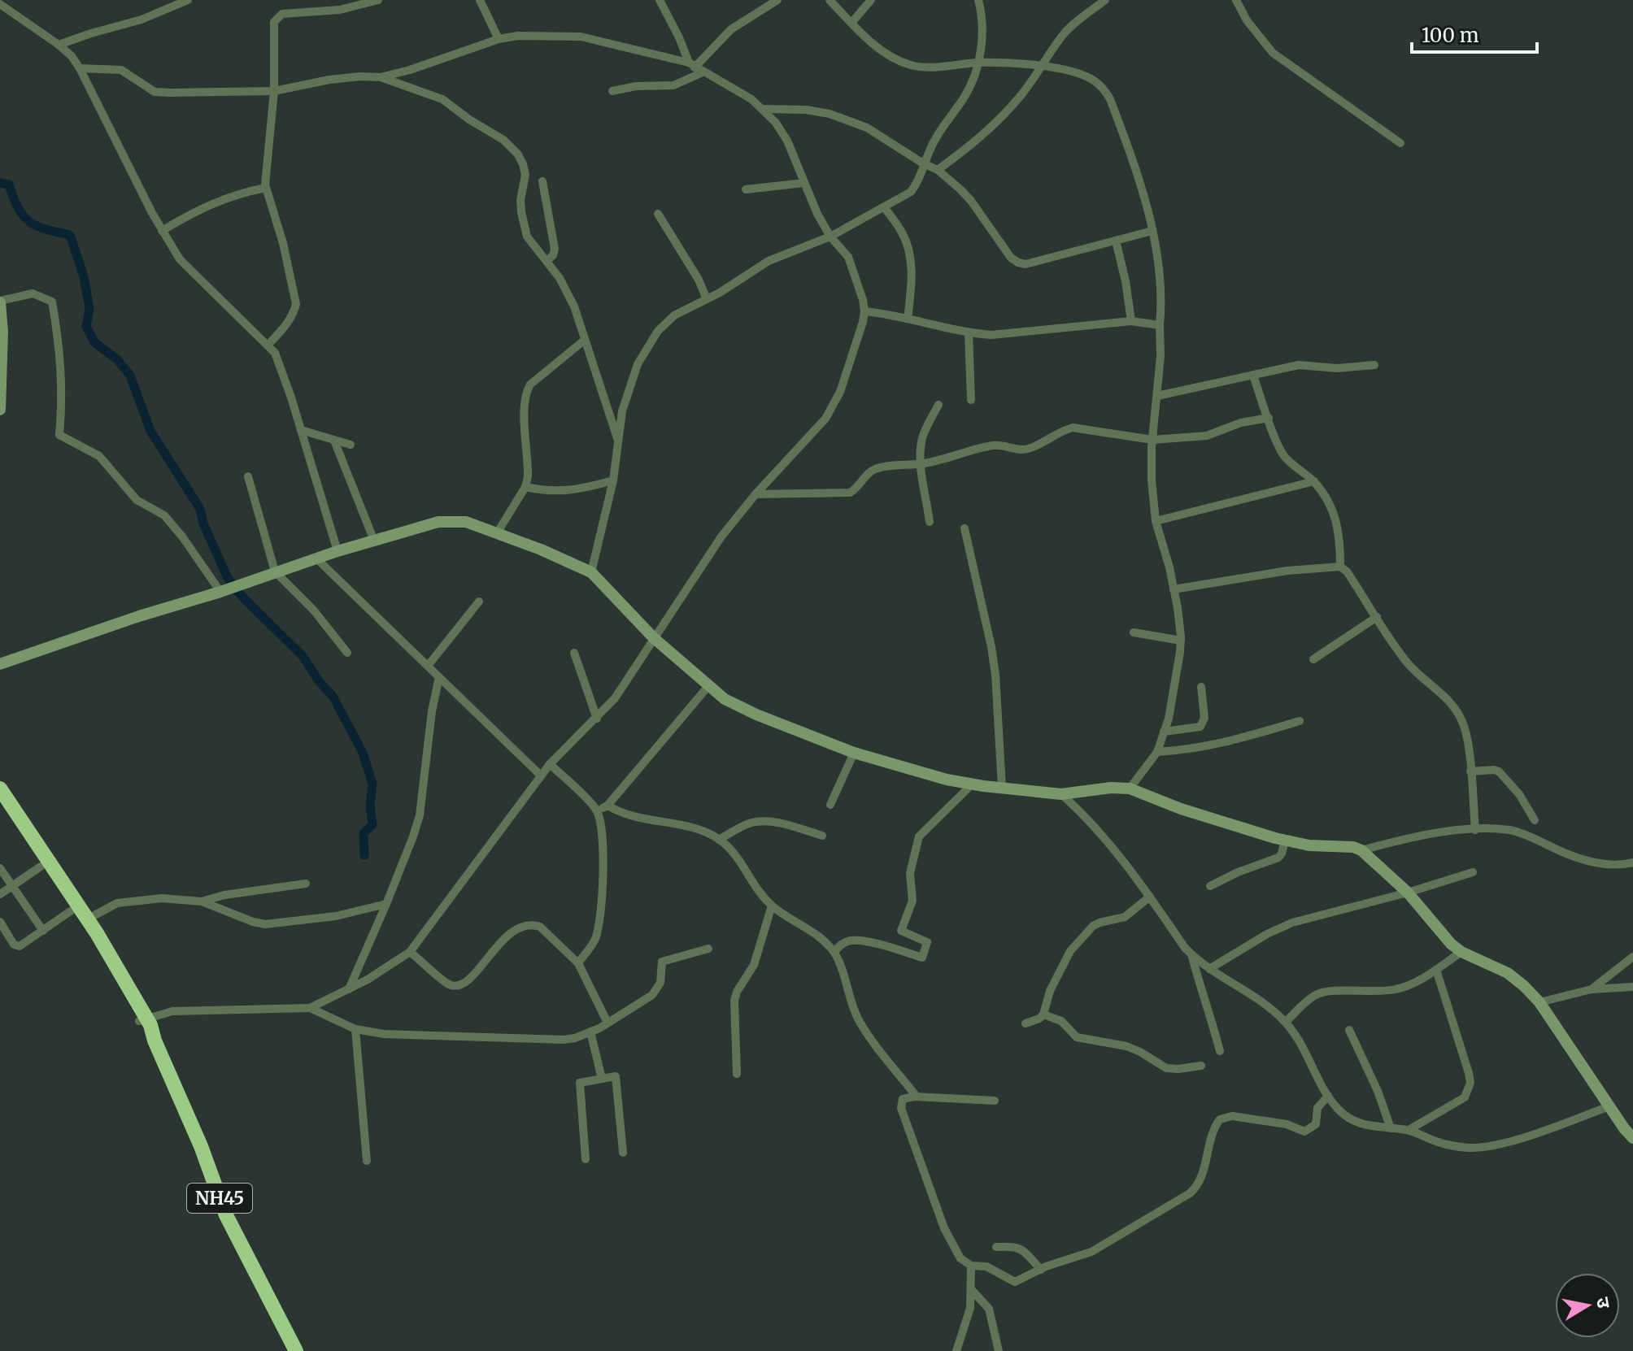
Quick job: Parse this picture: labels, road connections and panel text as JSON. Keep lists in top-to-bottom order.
{
  "streets": {
    "highway": ["NH45"]
  },
  "scale_bar": "100 m",
  "north": "right"
}
